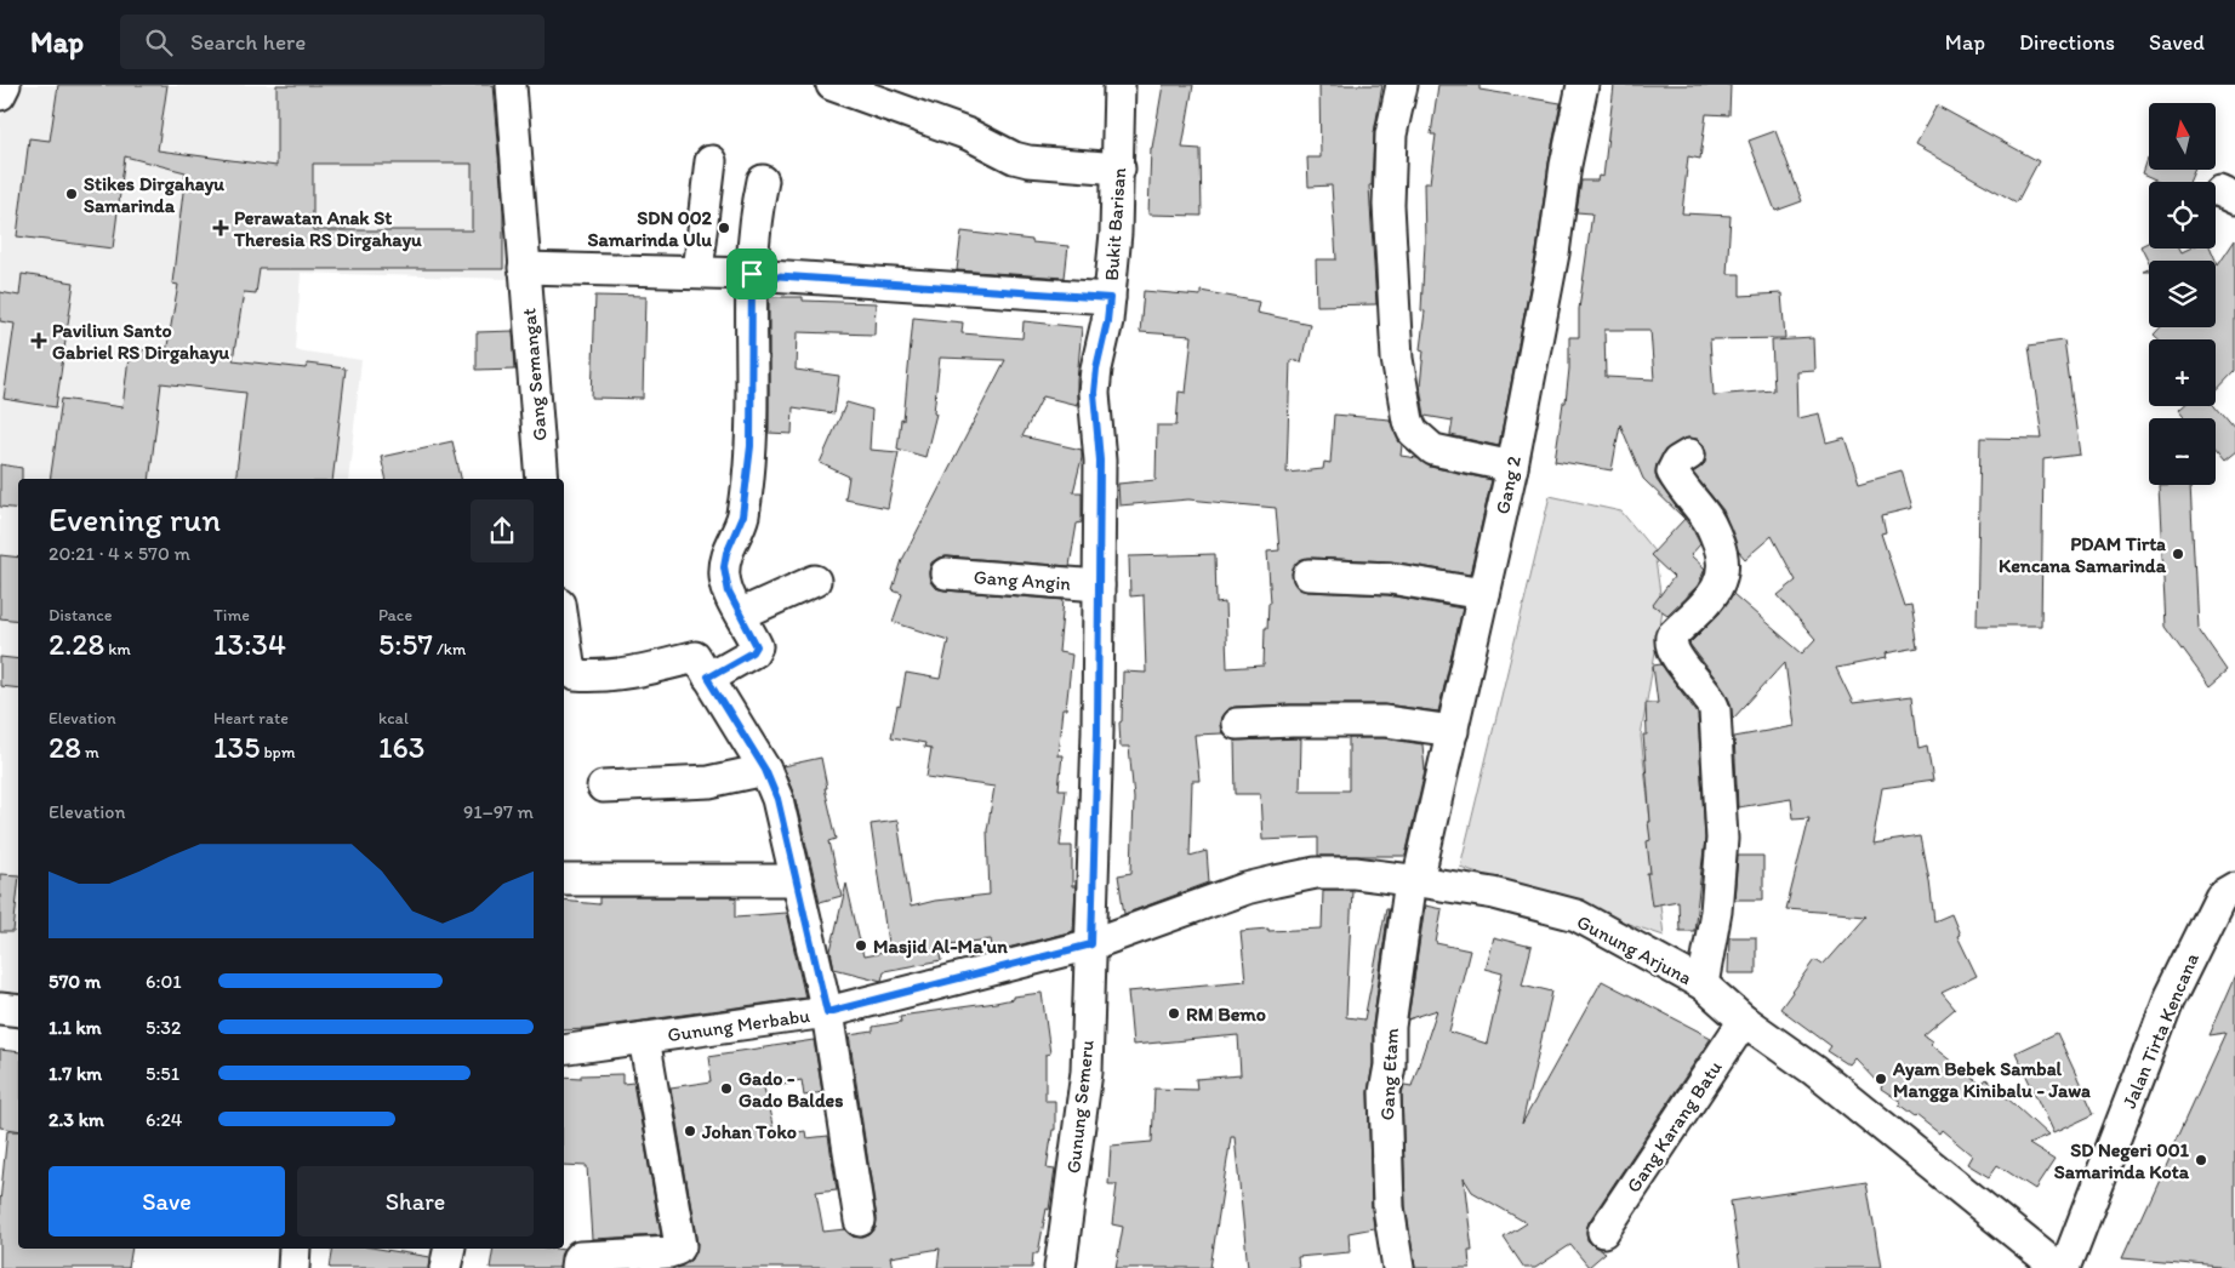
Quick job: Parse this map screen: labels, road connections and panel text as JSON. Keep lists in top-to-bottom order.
{
  "streets": {
    "street": [
      "Bukit Barisan",
      "Gang Semangat",
      "Gang 2",
      "Gang Angin",
      "Gunung Arjuna",
      "Gunung Merbabu",
      "Jalan Tirta Kencana",
      "Gang Etam",
      "Gunung Semeru",
      "Gang Karang Batu"
    ]
  },
  "crossings": [
    ["Bukit Barisan", "Gang Angin"],
    ["Bukit Barisan", "Gunung Arjuna"],
    ["Bukit Barisan", "Gunung Merbabu"],
    ["Bukit Barisan", "Gunung Semeru"],
    ["Gang 2", "Gunung Arjuna"],
    ["Gang 2", "Gang Etam"],
    ["Gunung Arjuna", "Gunung Merbabu"],
    ["Gunung Arjuna", "Gang Etam"],
    ["Gunung Arjuna", "Gunung Semeru"],
    ["Gunung Arjuna", "Gang Karang Batu"],
    ["Gunung Merbabu", "Gunung Semeru"]
  ],
  "places": {
    "other": [
      "Stikes Dirgahayu Samarinda",
      "SDN 002 Samarinda Ulu",
      "PDAM Tirta Kencana Samarinda",
      "Masjid Al-Ma'un",
      "RM Bemo",
      "Ayam Bebek Sambal Mangga Kinibalu - Jawa",
      "Gado - Gado Baldes",
      "Johan Toko",
      "SD Negeri 001 Samarinda Kota"
    ],
    "health": ["Perawatan Anak St Theresia RS Dirgahayu", "Paviliun Santo Gabriel RS Dirgahayu"]
  },
  "north": "top",
  "page": {
    "header": "Map",
    "search": "Search here",
    "nav": ["Map", "Directions", "Saved"],
    "map_buttons": ["+", "−"],
    "heading": ["Evening run", "20:21 · 4 × 570 m"],
    "stats": [
      ["Distance", "2.28 km"],
      ["Time", "13:34"],
      ["Pace", "5:57 /km"],
      ["Elevation", "28 m"],
      ["Heart rate", "135 bpm"],
      ["kcal", "163"]
    ],
    "chart": ["Elevation", "91–97 m"],
    "list": [
      {
        "name": "570 m",
        "note": "6:01"
      },
      {
        "name": "1.1 km",
        "note": "5:32"
      },
      {
        "name": "1.7 km",
        "note": "5:51"
      },
      {
        "name": "2.3 km",
        "note": "6:24"
      }
    ],
    "buttons": ["Save", "Share"]
  }
}
